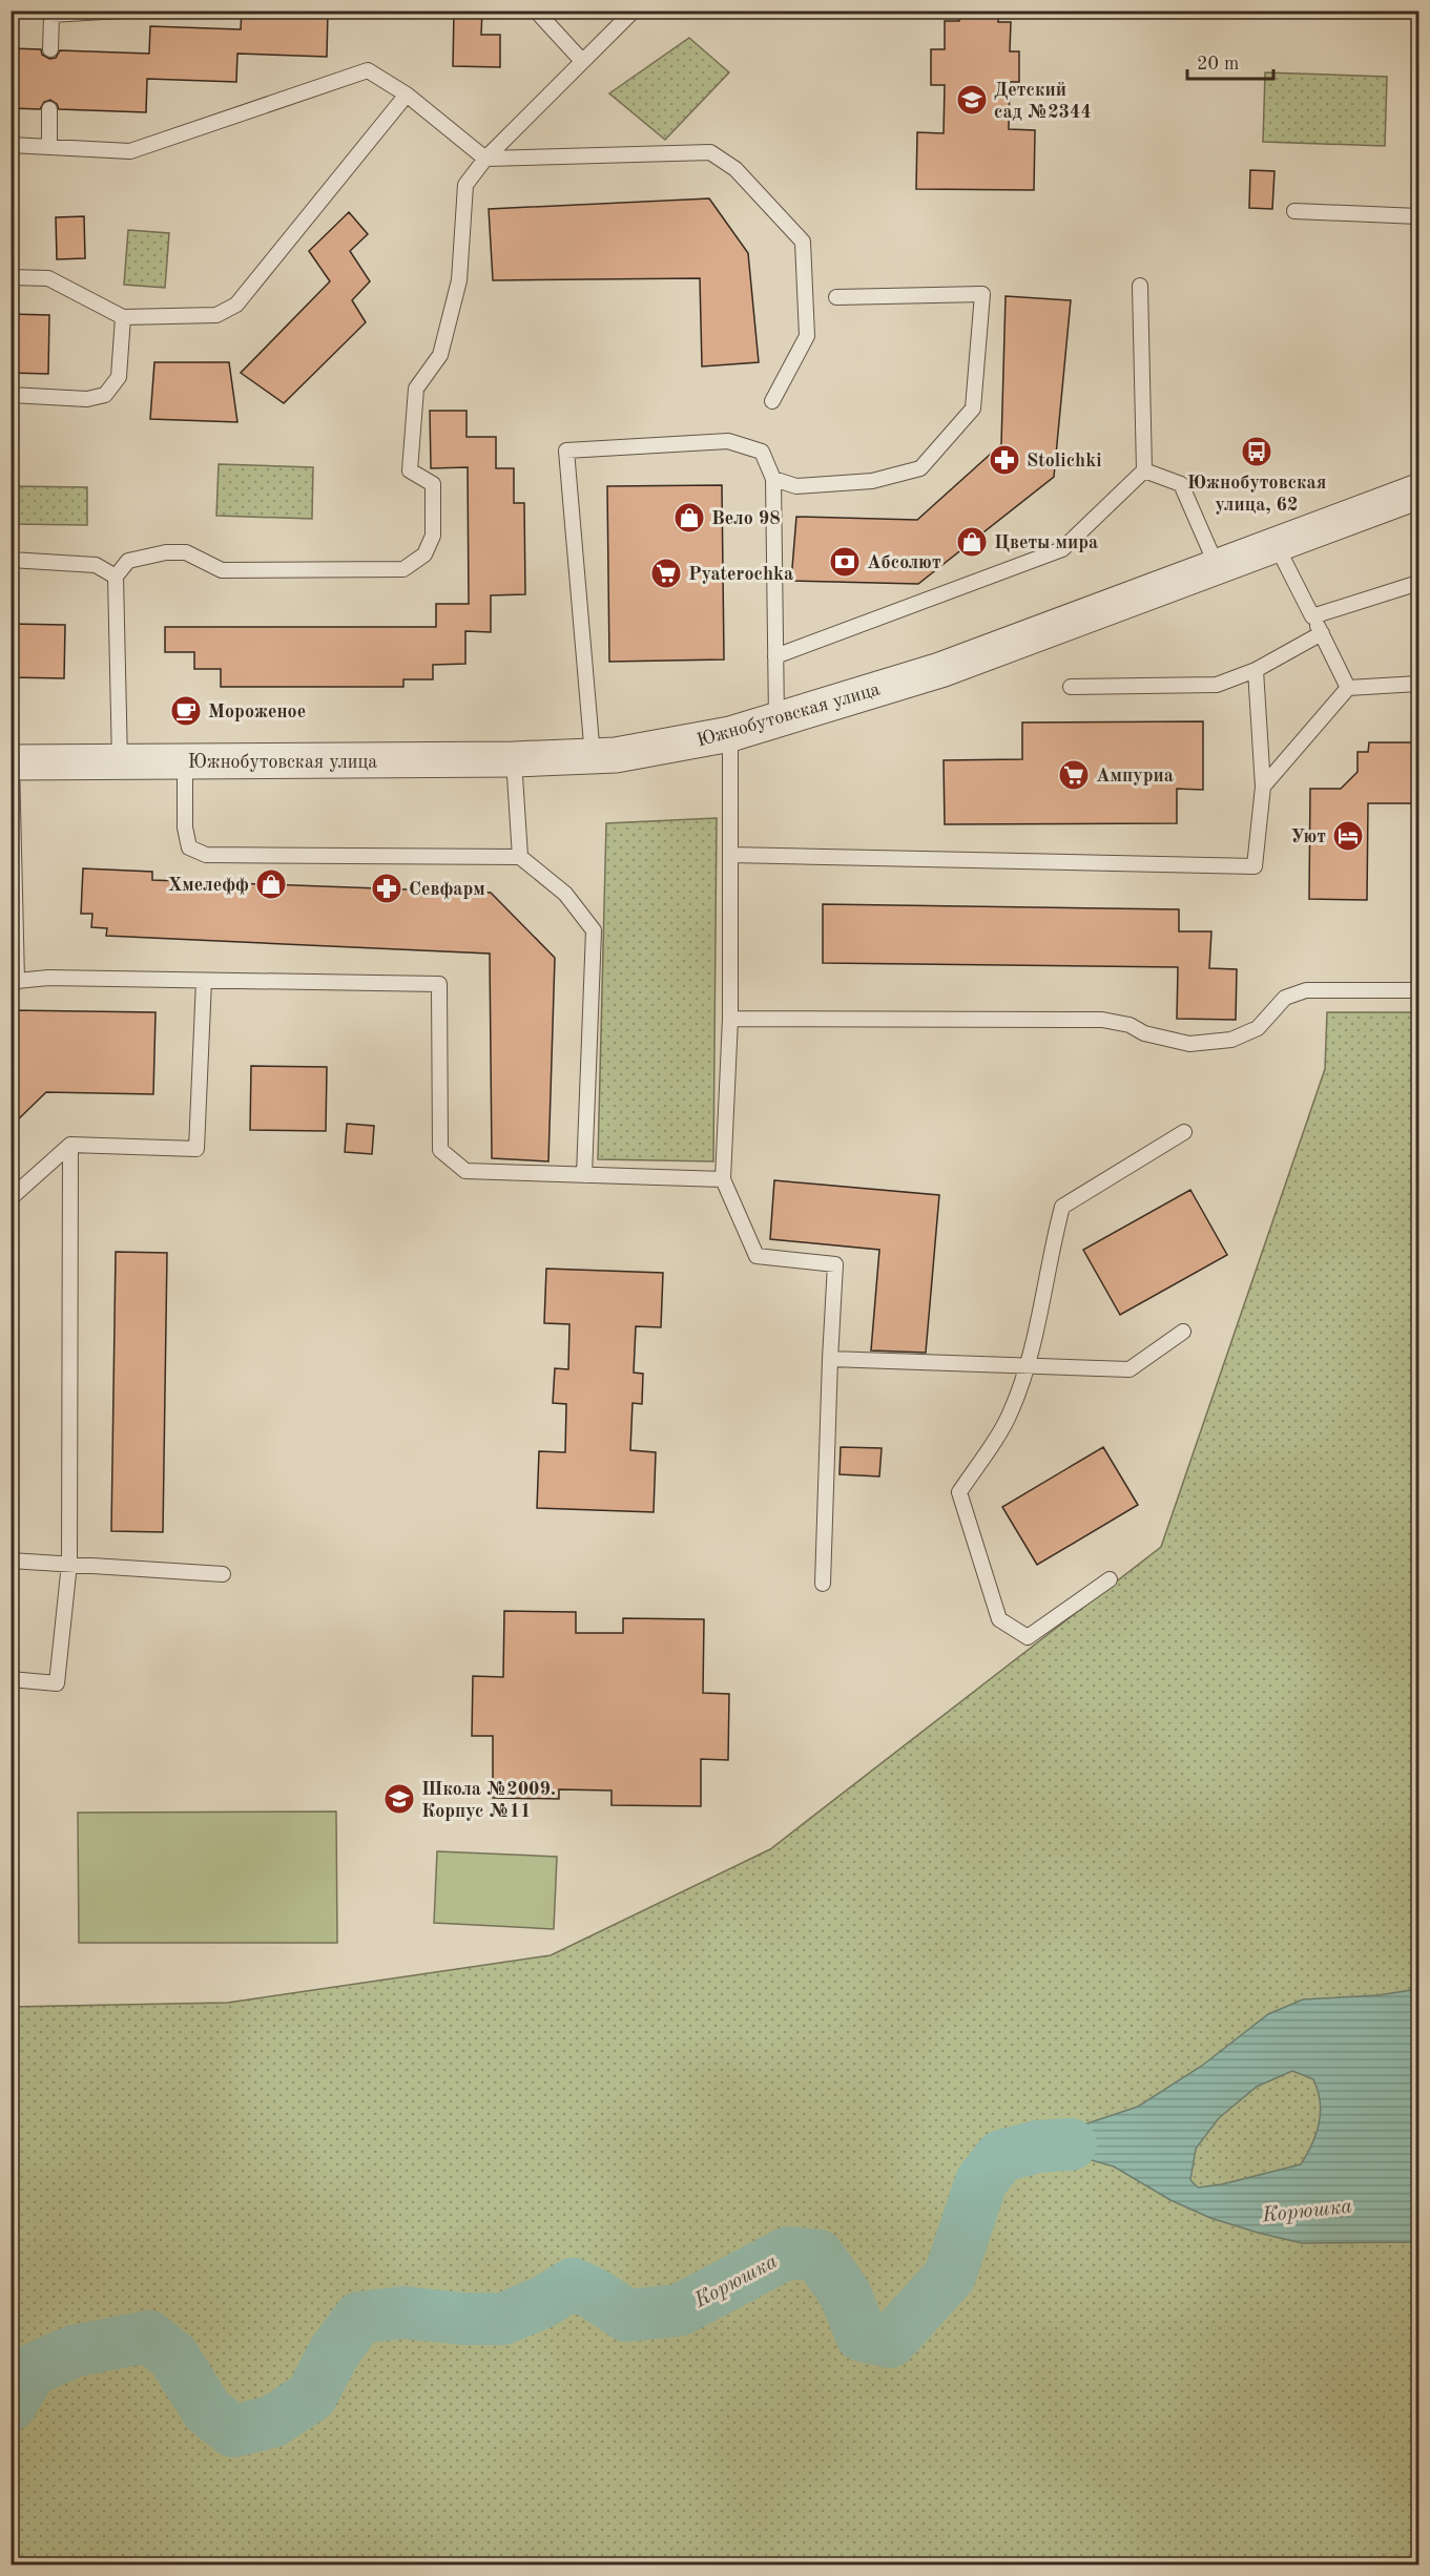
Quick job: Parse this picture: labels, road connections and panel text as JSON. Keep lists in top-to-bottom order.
{
  "streets": {
    "street": ["Южнобутовская улица"]
  },
  "water": ["Корюшка"],
  "places": {
    "school or university": ["Детский сад №2344", "Школа №2009. Корпус №11"],
    "bus stop": ["Южнобутовская улица, 62"],
    "pharmacy": ["Stolichki", "Севфарм"],
    "shop": ["Вело 98", "Цветы мира", "Хмелефф"],
    "bank": ["Абсолют"],
    "supermarket": ["Pyaterochka", "Ампуриа"],
    "cafe": ["Мороженое"],
    "hotel": ["Уют"]
  },
  "scale_bar": "20 m"
}
